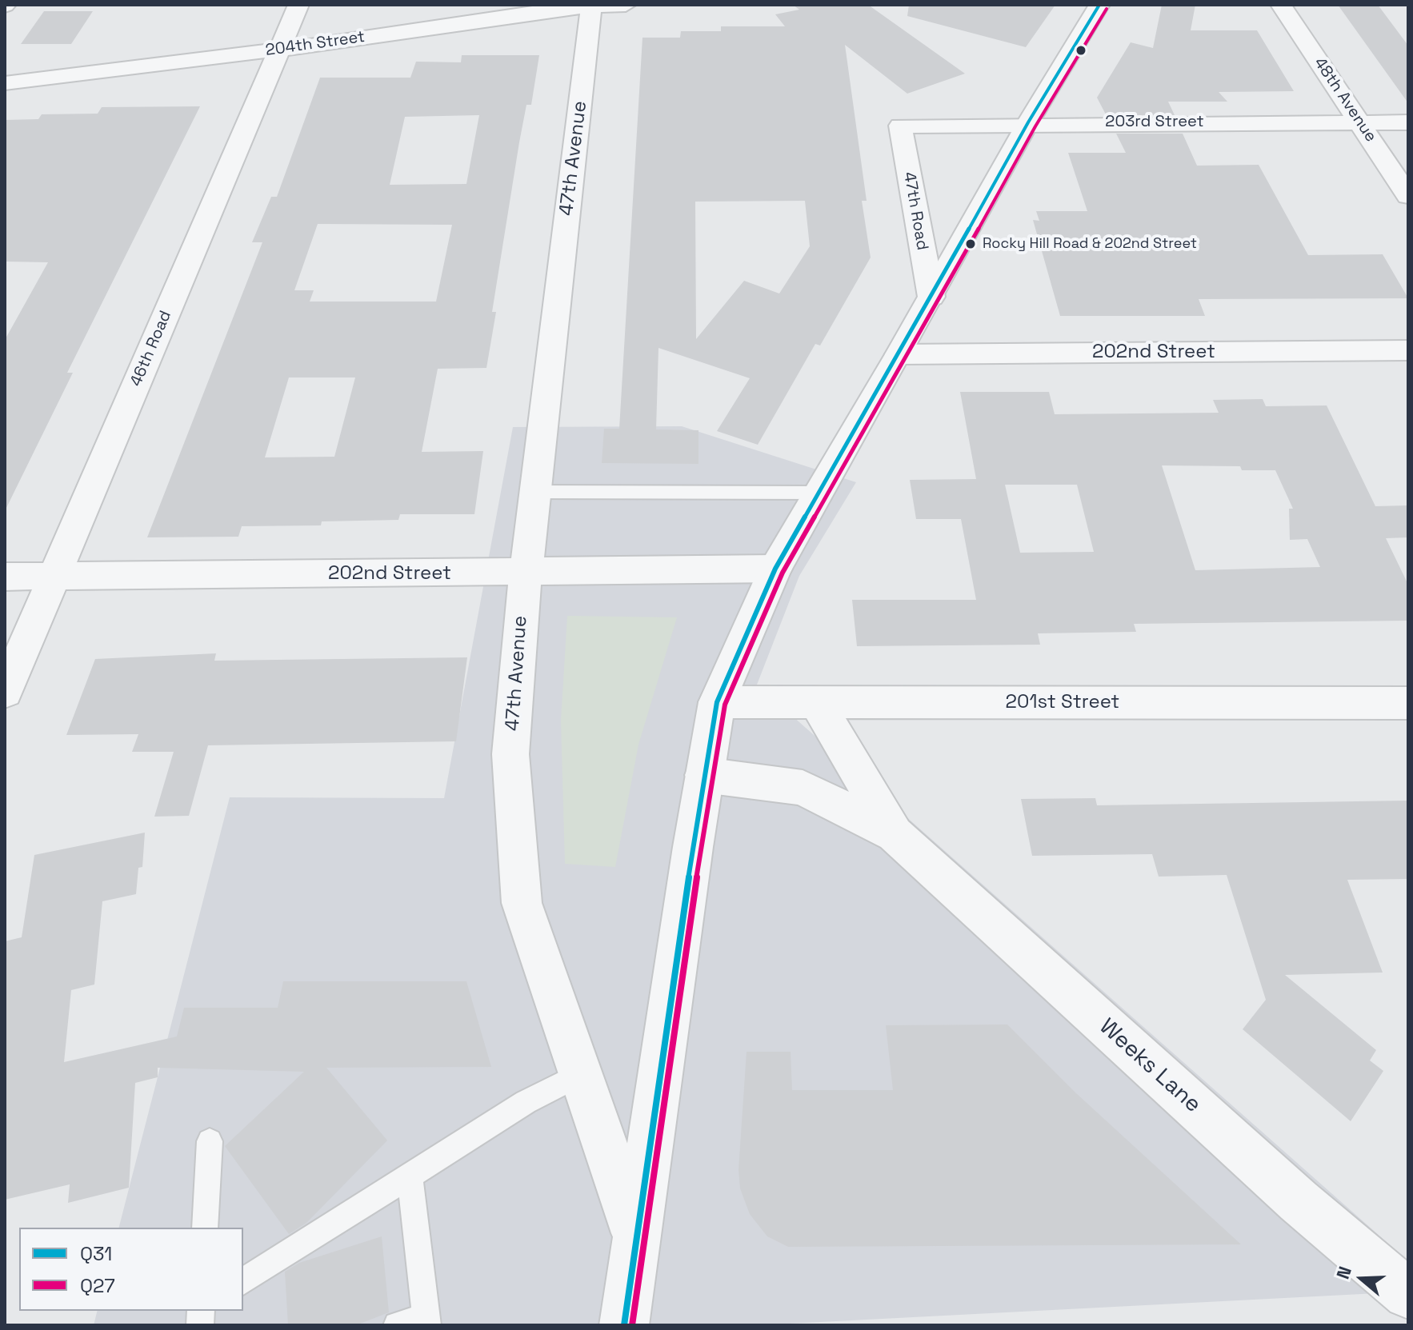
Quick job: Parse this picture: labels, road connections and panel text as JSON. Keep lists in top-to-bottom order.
{
  "streets": {
    "street": [
      "204th Street",
      "48th Avenue",
      "203rd Street",
      "47th Avenue",
      "47th Road",
      "46th Road",
      "202nd Street",
      "201st Street",
      "Weeks Lane"
    ]
  },
  "crossings": [
    ["204th Street", "47th Avenue"],
    ["204th Street", "46th Road"],
    ["48th Avenue", "203rd Street"],
    ["203rd Street", "47th Road"],
    ["47th Avenue", "202nd Street"],
    ["46th Road", "202nd Street"],
    ["201st Street", "Weeks Lane"]
  ],
  "places": ["Rocky Hill Road & 202nd Street"],
  "lines": ["transit line Q31", "transit line Q27"],
  "legend": ["Q31", "Q27"],
  "north": "left"
}
